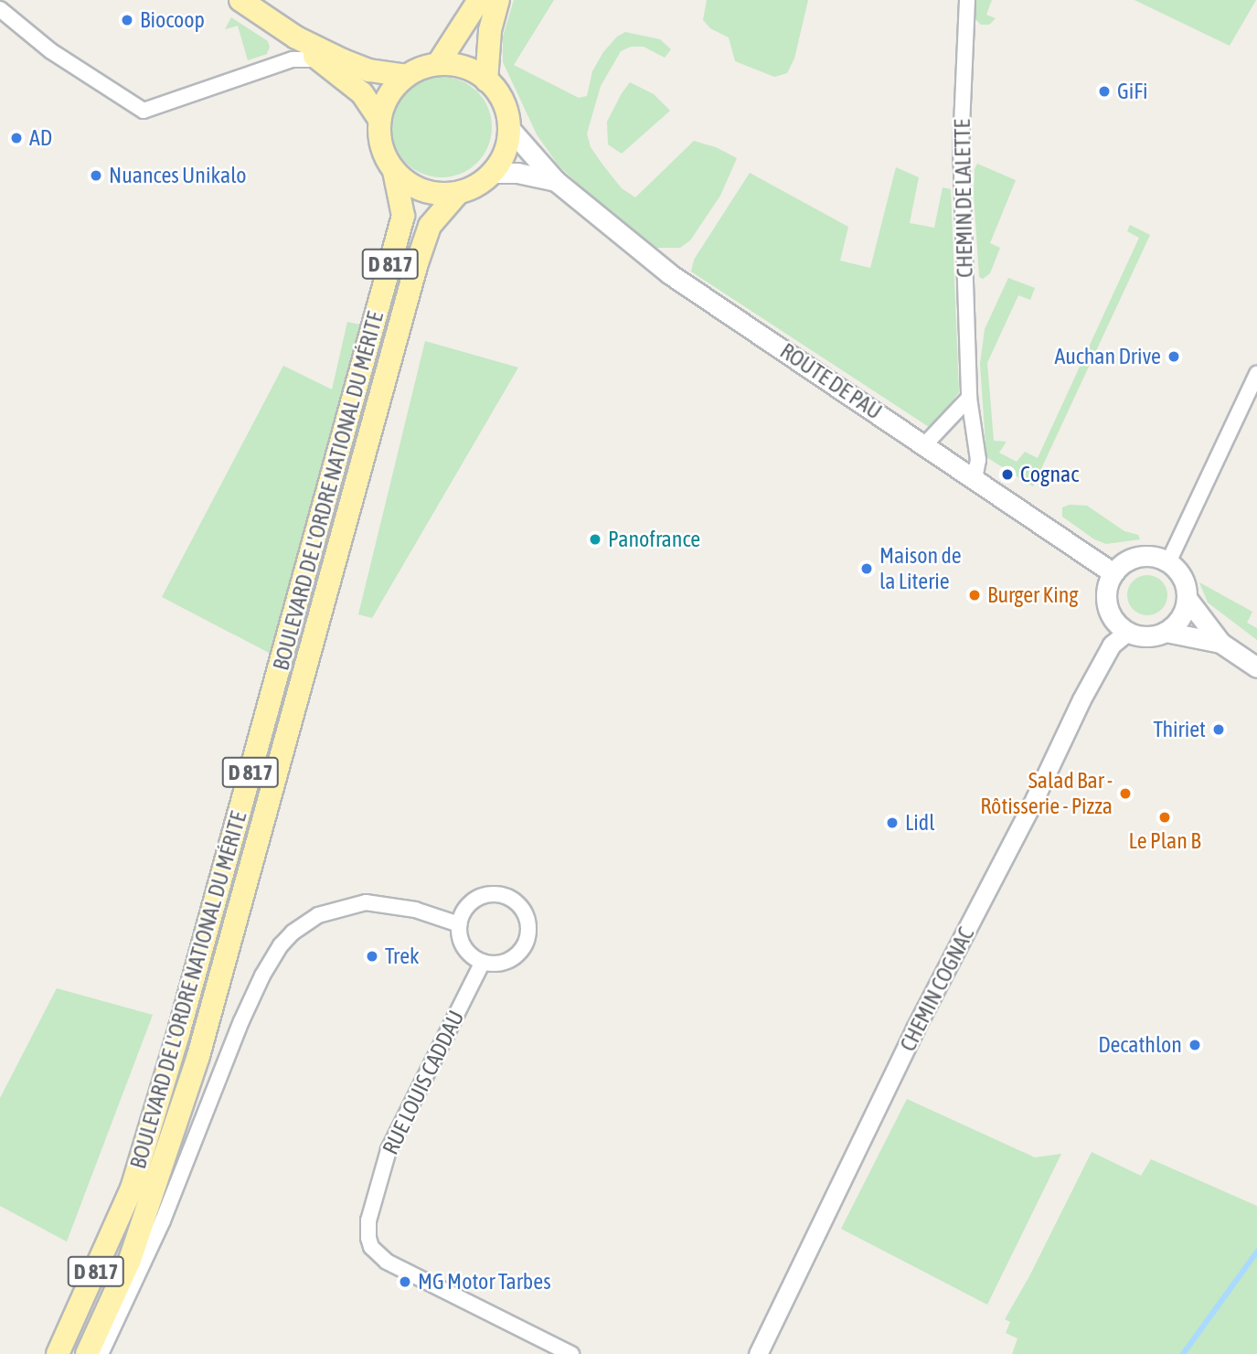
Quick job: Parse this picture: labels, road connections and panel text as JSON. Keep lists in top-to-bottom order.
{
  "streets": {
    "main road": ["D 817", "ROUTE DE PAU", "BOULEVARD DE L'ORDRE NATIONAL DU MÉRITE"],
    "street": ["CHEMIN DE LALETTE", "CHEMIN COGNAC", "RUE LOUIS CADDAU"]
  },
  "crossings": [
    ["CHEMIN DE LALETTE", "ROUTE DE PAU"],
    ["ROUTE DE PAU", "BOULEVARD DE L'ORDRE NATIONAL DU MÉRITE"],
    ["ROUTE DE PAU", "CHEMIN COGNAC"]
  ],
  "places": [
    "Biocoop",
    "GiFi",
    "AD",
    "Nuances Unikalo",
    "Auchan Drive",
    "Cognac",
    "Panofrance",
    "Maison de la Literie",
    "Burger King",
    "Thiriet",
    "Salad Bar - Rôtisserie - Pizza",
    "Le Plan B",
    "Lidl",
    "Trek",
    "Decathlon",
    "MG Motor Tarbes"
  ]
}
